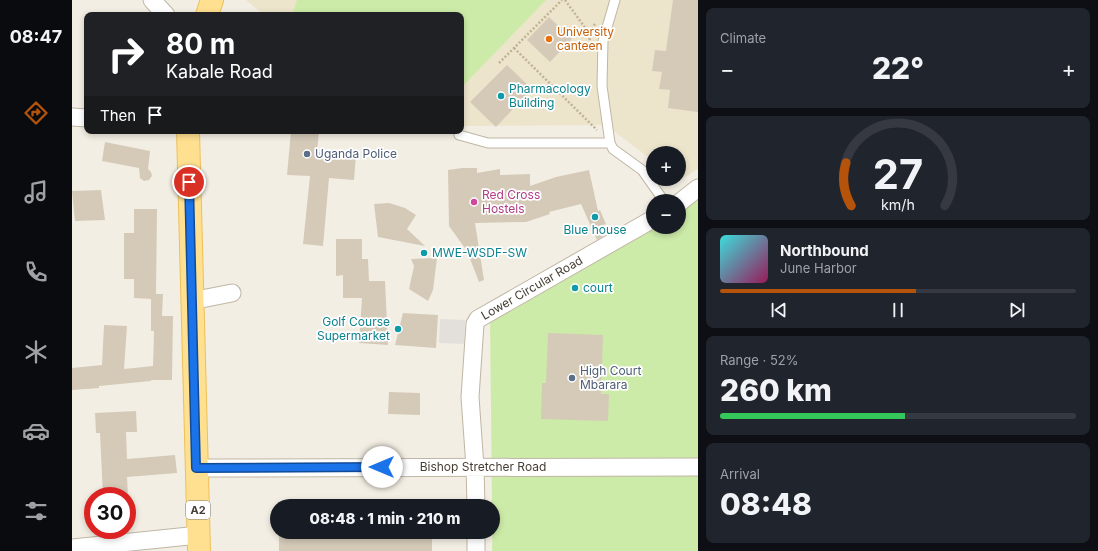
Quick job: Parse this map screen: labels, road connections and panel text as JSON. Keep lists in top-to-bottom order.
{
  "streets": {
    "main road": ["A2"],
    "street": ["Lower Circular Road", "Bishop Stretcher Road"]
  },
  "crossings": [
    ["Lower Circular Road", "Bishop Stretcher Road"],
    ["Bishop Stretcher Road", "A2"]
  ],
  "places": [
    "University canteen",
    "Pharmacology Building",
    "Uganda Police",
    "Red Cross Hostels",
    "Blue house",
    "MWE-WSDF-SW",
    "court",
    "Golf Course Supermarket",
    "High Court Mbarara"
  ],
  "page": {
    "tabs": "08:47",
    "tile": [
      "Climate",
      ["Range · 52%", "260 km"],
      ["Arrival", "08:48"]
    ],
    "turn": ["80 m", "Kabale Road"],
    "heat": ["−", "22°", "+"],
    "then": "Then",
    "map_buttons": ["+", "−"],
    "song": ["Northbound", "June Harbor"],
    "limit": "30",
    "trip": "08:48 · 1 min · 210 m",
    "gauge": ["27", "km/h"]
  }
}
